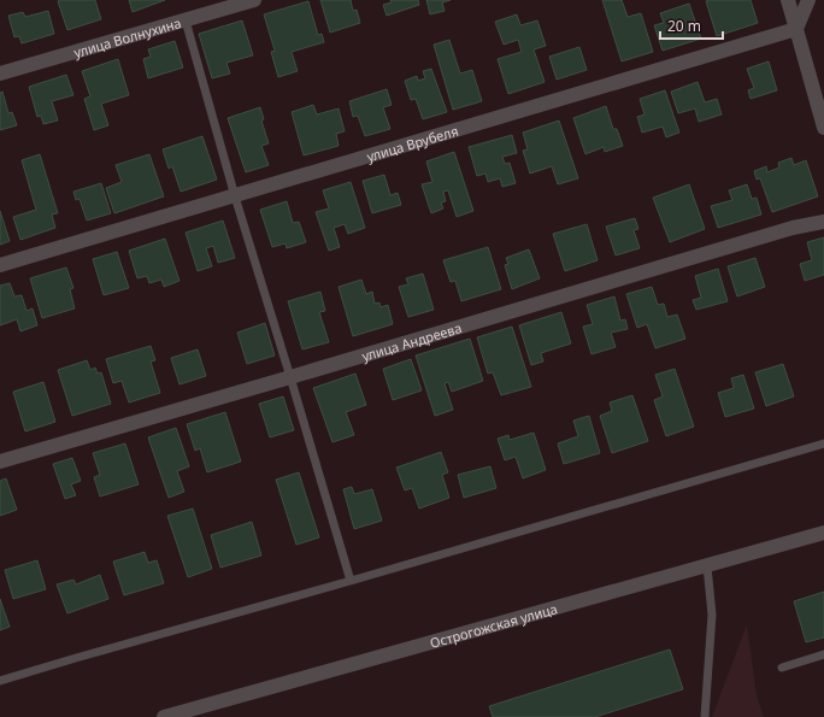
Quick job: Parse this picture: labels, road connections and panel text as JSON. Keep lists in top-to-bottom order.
{
  "streets": {
    "street": [
      "улица Волнухина",
      "улица Врубеля",
      "улица Андреева",
      "Острогожская улица"
    ]
  },
  "scale_bar": "20 m"
}
